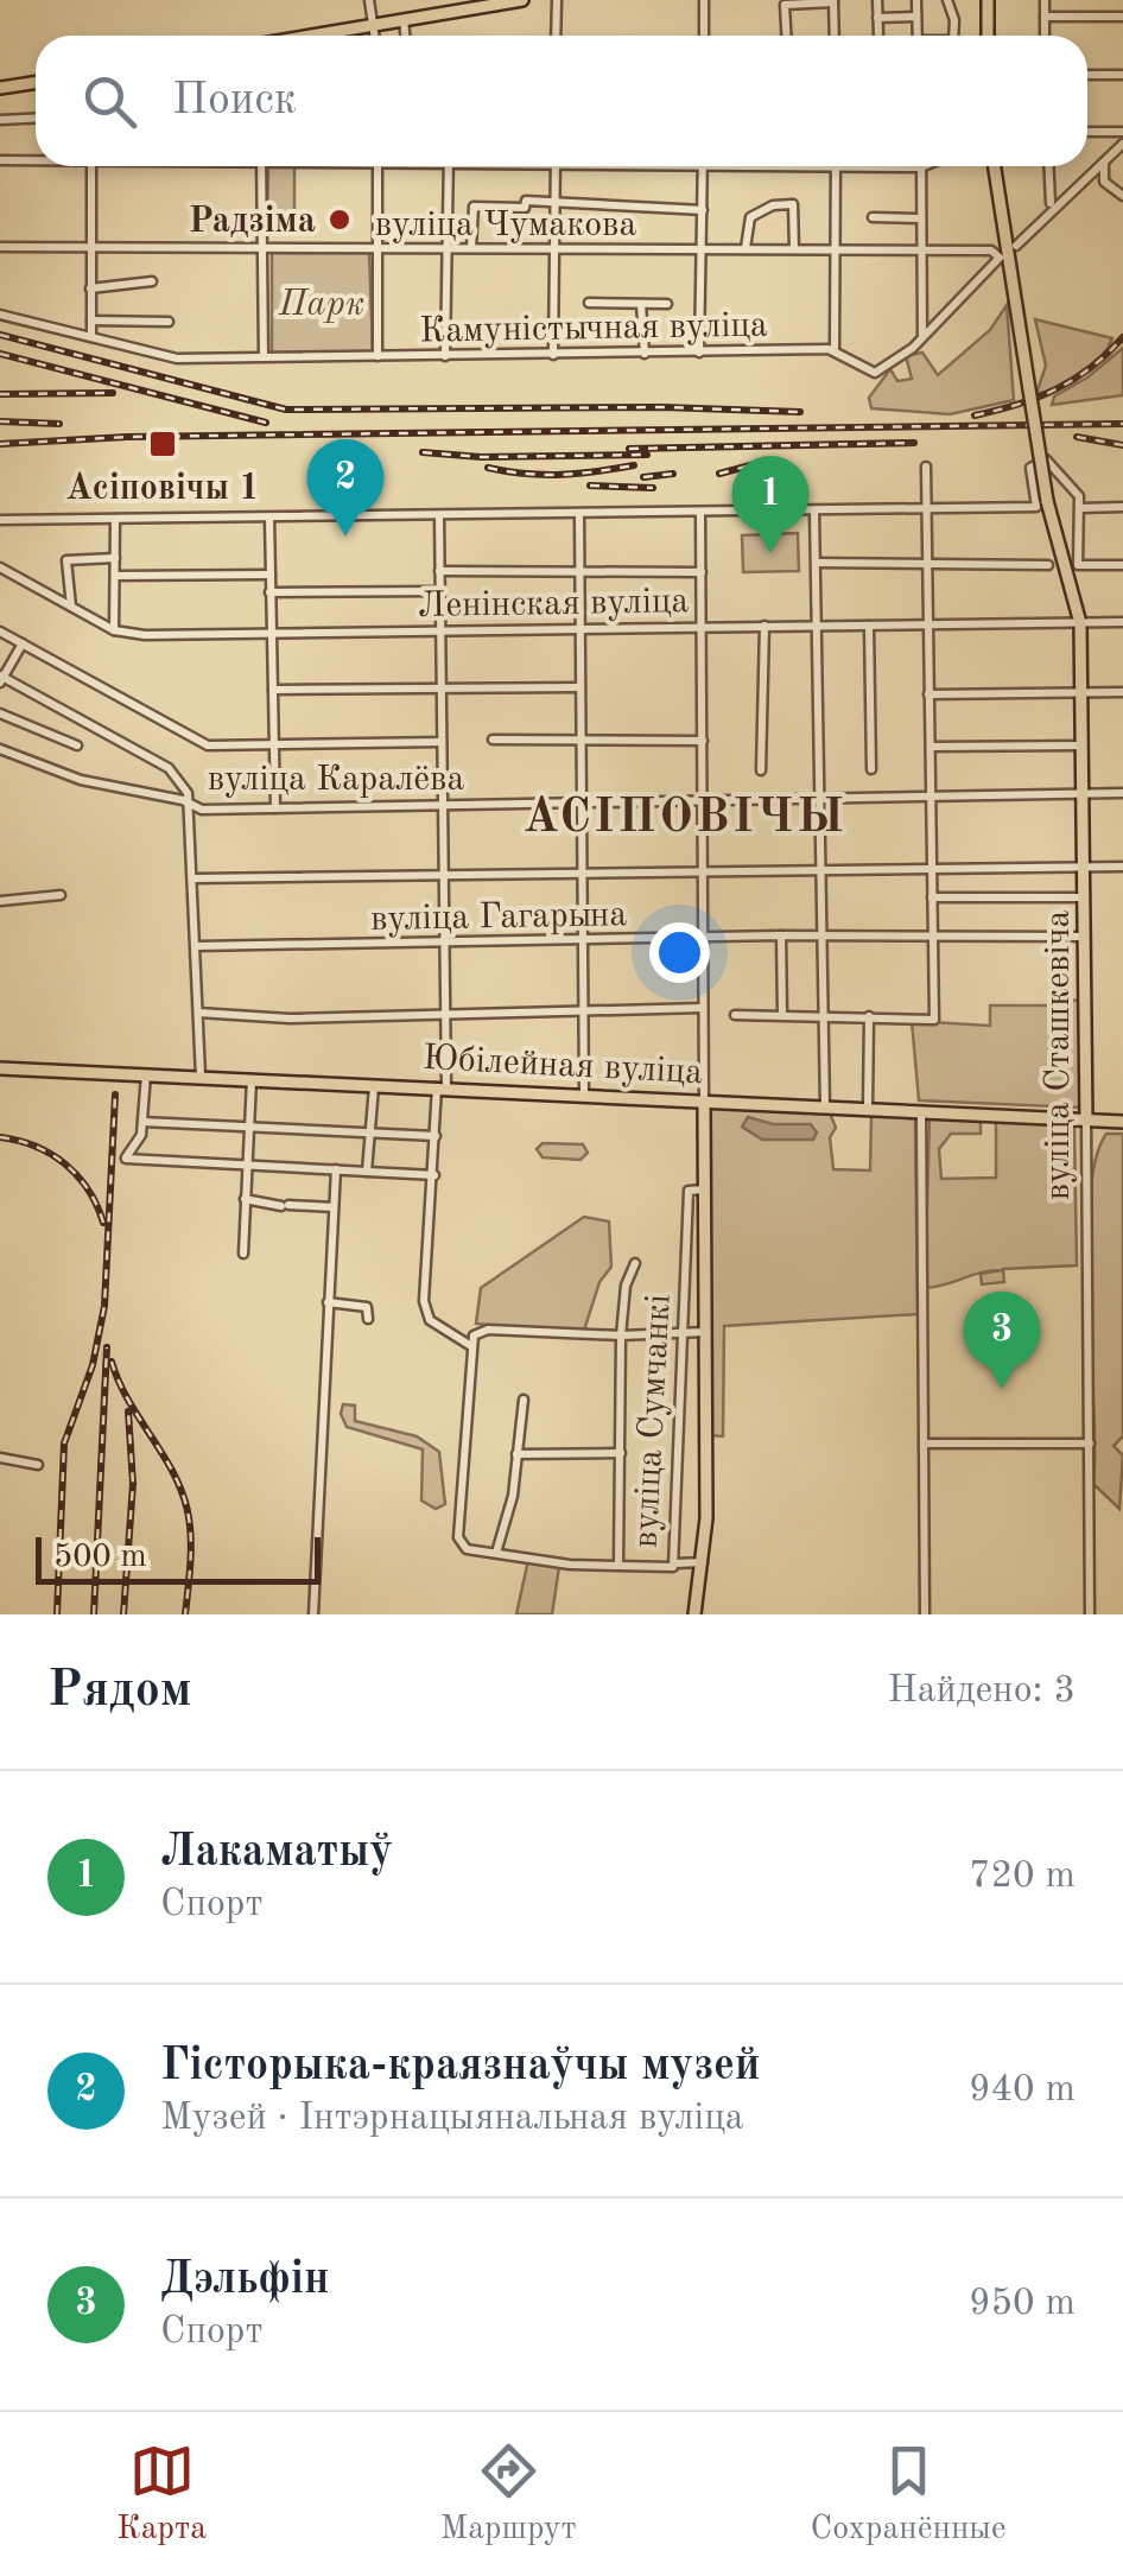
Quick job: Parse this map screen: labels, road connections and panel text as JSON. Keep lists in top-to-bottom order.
{
  "streets": {
    "main road": ["вуліца Сташкевіча", "Юбілейная вуліца", "вуліца Сумчанкі"],
    "street": [
      "вуліца Чумакова",
      "Камуністычная вуліца",
      "Ленінская вуліца",
      "вуліца Каралёва",
      "вуліца Гагарына"
    ]
  },
  "crossings": [
    ["вуліца Чумакова", "Камуністычная вуліца"],
    ["Ленінская вуліца", "вуліца Сташкевіча"],
    ["Ленінская вуліца", "вуліца Сумчанкі"],
    ["вуліца Каралёва", "вуліца Сташкевіча"],
    ["вуліца Каралёва", "вуліца Сумчанкі"],
    ["вуліца Гагарына", "вуліца Сташкевіча"],
    ["вуліца Гагарына", "вуліца Сумчанкі"],
    ["вуліца Сташкевіча", "Юбілейная вуліца"],
    ["Юбілейная вуліца", "вуліца Сумчанкі"]
  ],
  "districts": ["АСІПОВІЧЫ"],
  "parks": ["Парк"],
  "places": {
    "other": ["Радзіма"],
    "transit": ["Асіповічы 1"]
  },
  "scale_bar": "500 m",
  "page": {
    "search": "Поиск",
    "pins": ["2", "1", "3"],
    "scale": "500 m",
    "heading": ["Рядом", "Найдено: 3"],
    "list": [
      {
        "mark": "1",
        "name": "Лакаматыў",
        "note": "Спорт",
        "value": "720 m"
      },
      {
        "mark": "2",
        "name": "Гісторыка-краязнаўчы музей",
        "note": "Музей · Інтэрнацыянальная вуліца",
        "value": "940 m"
      },
      {
        "mark": "3",
        "name": "Дэльфін",
        "note": "Спорт",
        "value": "950 m"
      }
    ],
    "nav": ["Карта", "Маршрут", "Сохранённые"]
  }
}
